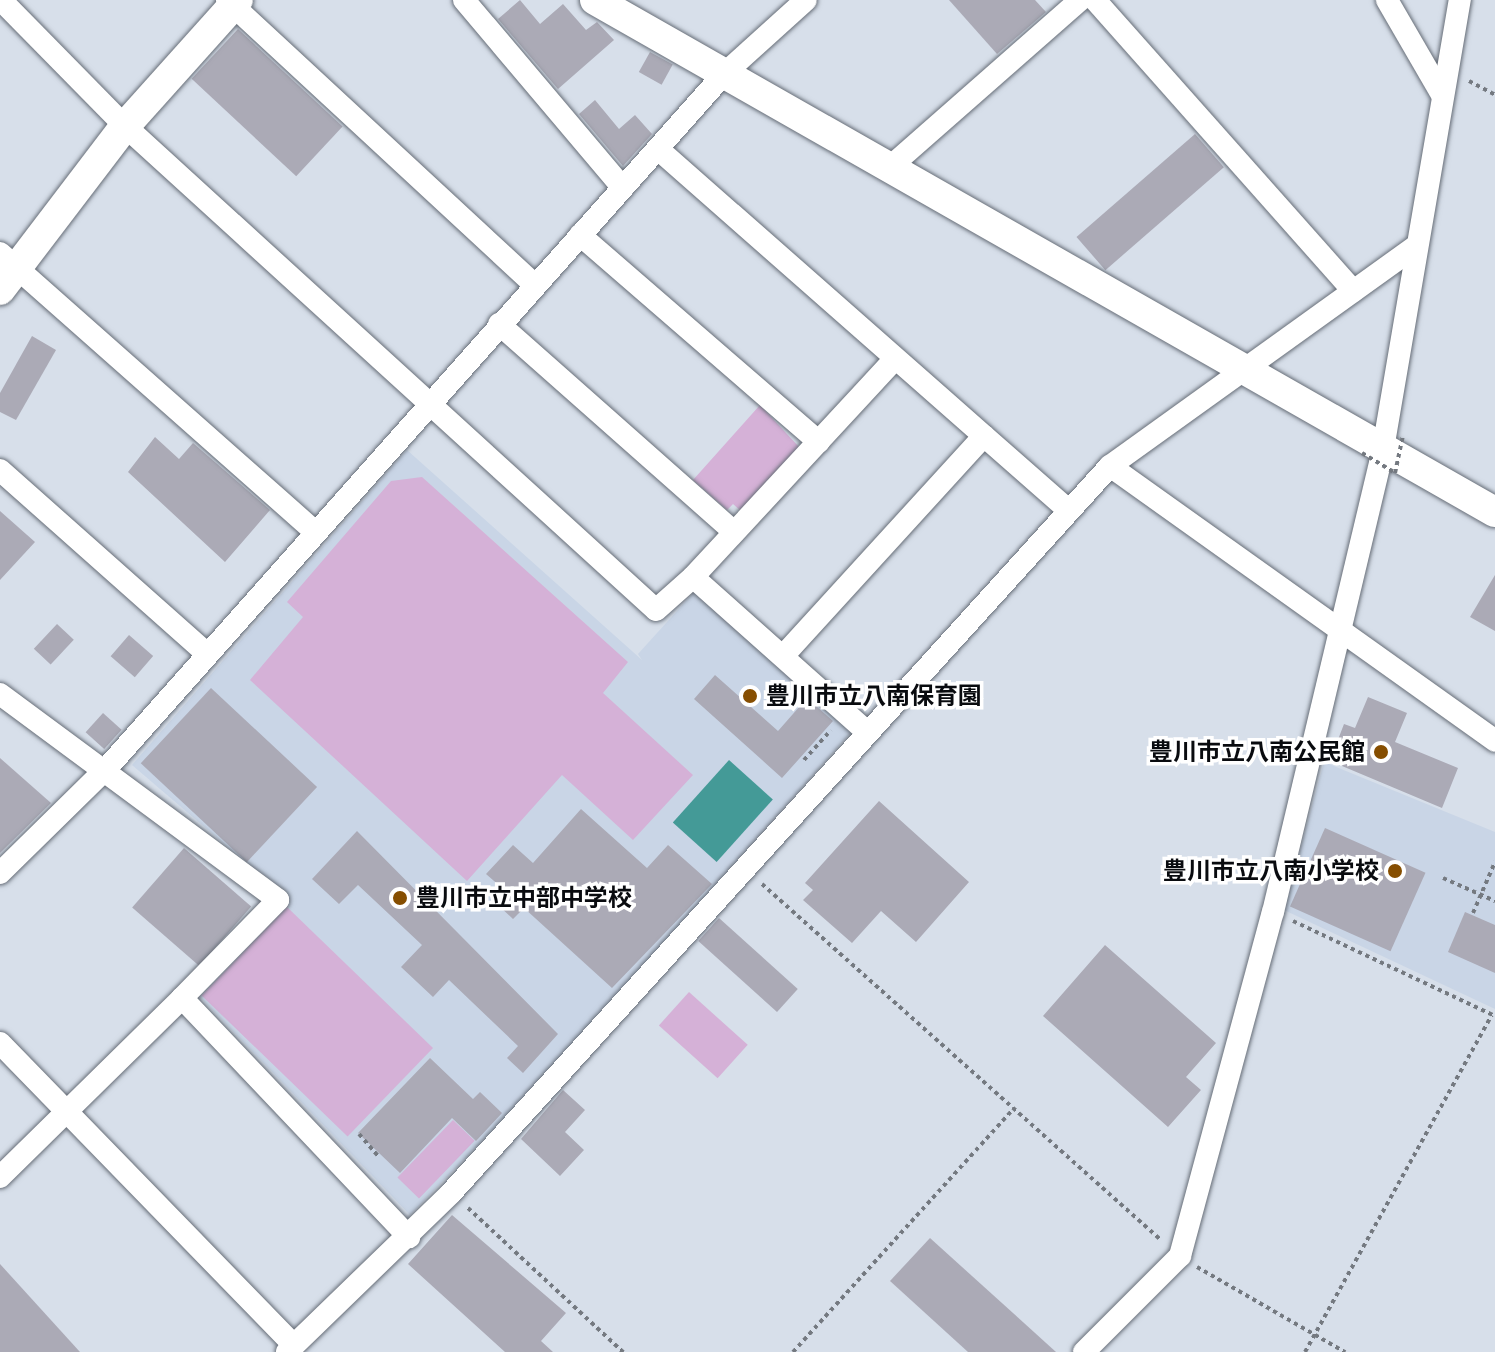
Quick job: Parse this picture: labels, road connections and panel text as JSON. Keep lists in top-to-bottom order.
{
  "places": [
    "豊川市立八南保育園",
    "豊川市立八南公民館",
    "豊川市立八南小学校",
    "豊川市立中部中学校"
  ]
}
